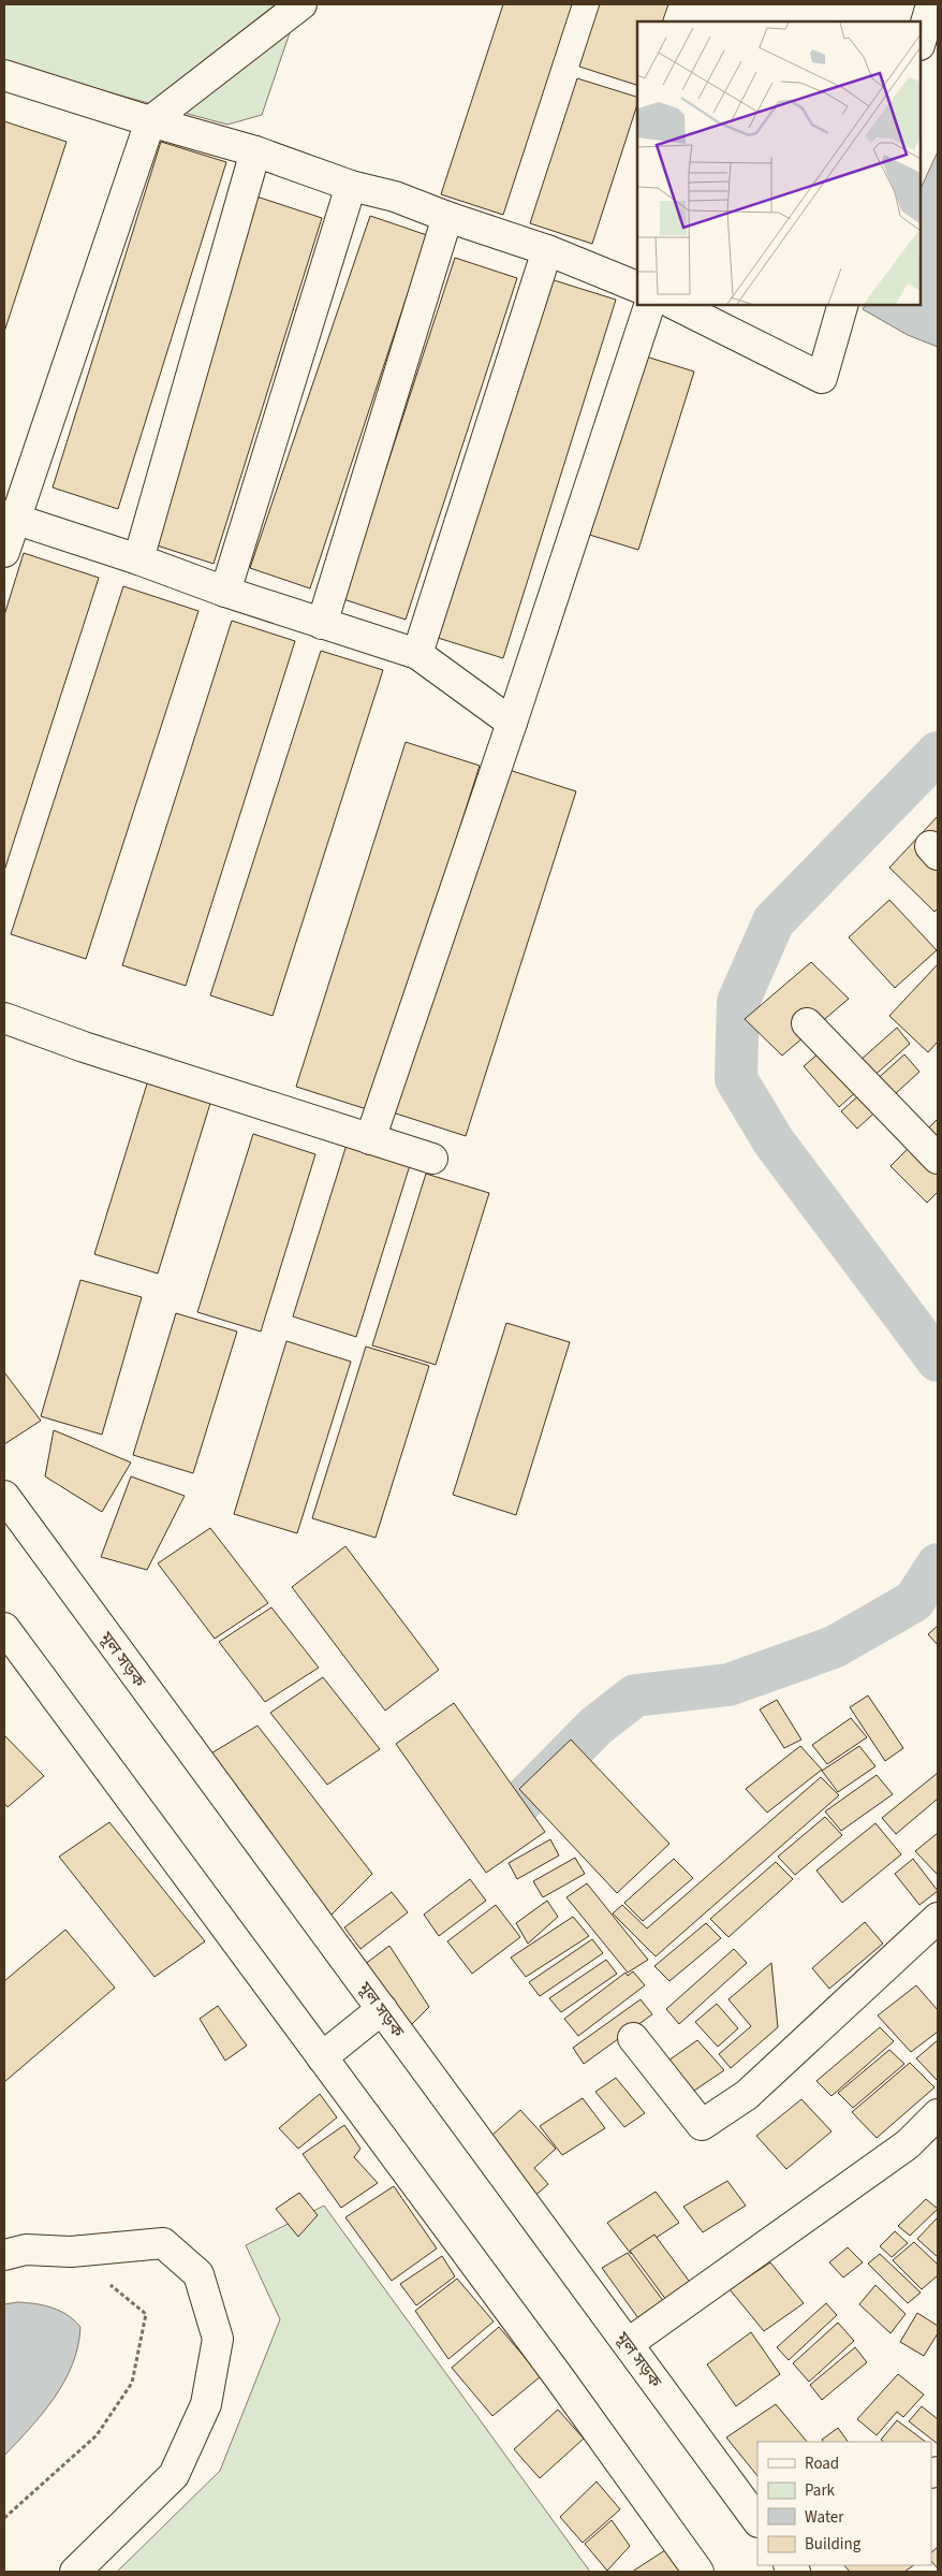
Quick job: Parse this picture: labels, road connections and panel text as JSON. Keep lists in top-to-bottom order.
{
  "streets": {
    "street": ["মূল সড়ক"]
  },
  "legend": [
    "Road",
    "Park",
    "Water",
    "Building"
  ]
}
